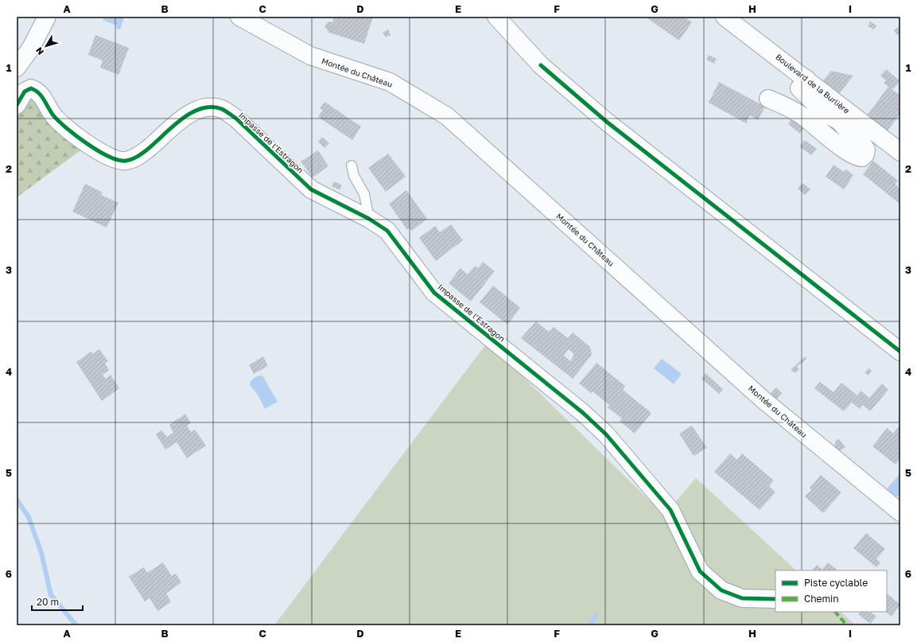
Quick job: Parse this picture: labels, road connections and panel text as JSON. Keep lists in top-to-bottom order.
{
  "streets": {
    "street": ["Montée du Château", "Boulevard de la Burlière", "Impasse de l’Estragon"]
  },
  "legend": ["Piste cyclable", "Chemin"],
  "scale_bar": "20 m",
  "north": "bottom left",
  "grid": {
    "columns": [
      "A",
      "B",
      "C",
      "D",
      "E",
      "F",
      "G",
      "H",
      "I"
    ],
    "rows": [
      "1",
      "2",
      "3",
      "4",
      "5",
      "6"
    ]
  }
}
